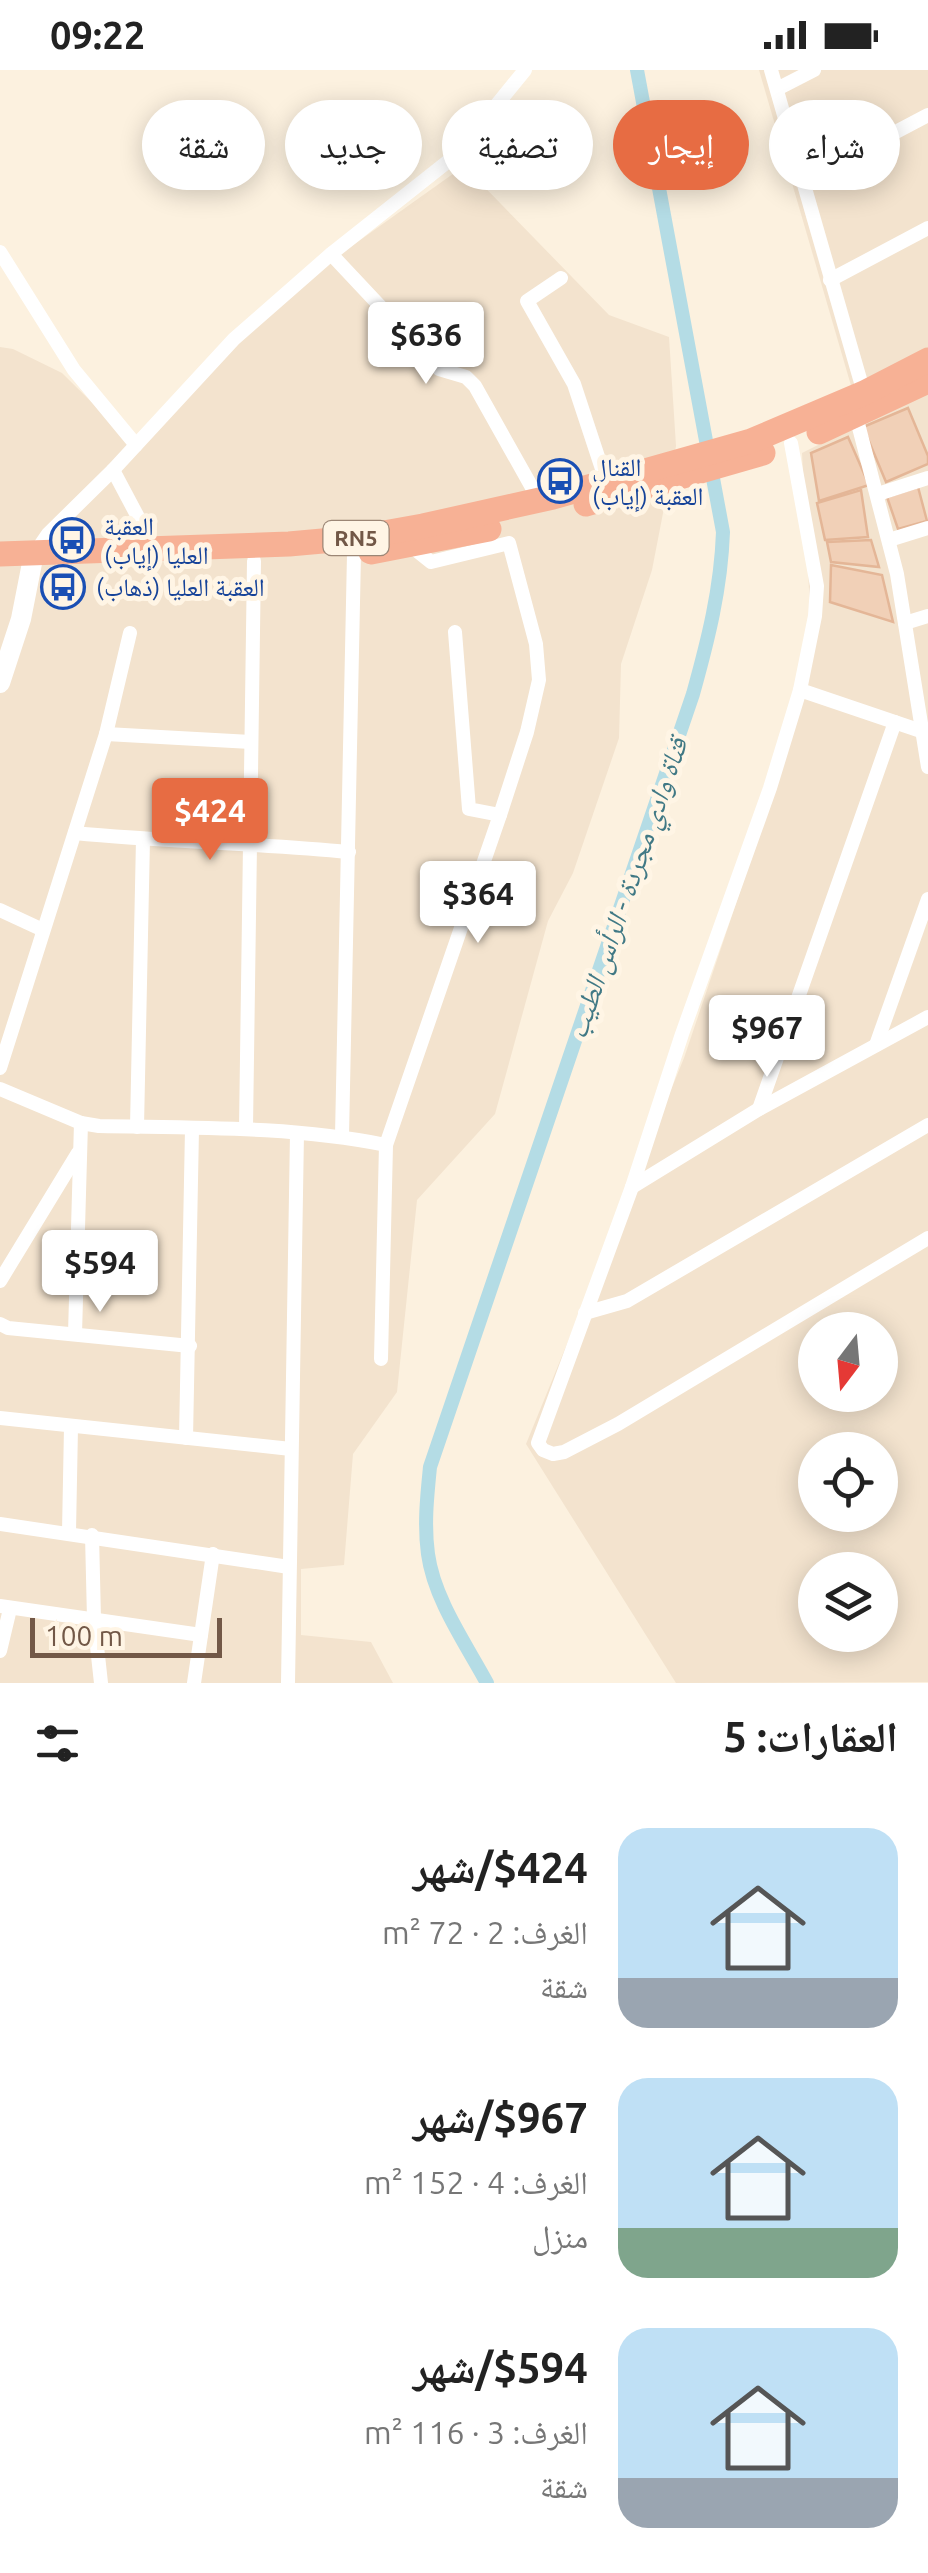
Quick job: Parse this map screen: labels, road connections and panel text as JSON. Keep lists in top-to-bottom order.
{
  "streets": {
    "highway": ["RN5"]
  },
  "water": ["قناة وادي مجردة - الرأس الطيب"],
  "places": {
    "bus stop": ["القنال العقبة (إياب)", "العقبة العليا (إياب)", "العقبة العليا (ذهاب)"]
  },
  "scale_bar": "100 m",
  "north": "bottom",
  "page": {
    "status": "09:22",
    "chip": [
      "شراء",
      "إيجار",
      "تصفية",
      "جديد",
      "شقة"
    ],
    "price": [
      "$636",
      "$424",
      "$364",
      "$967",
      "$594"
    ],
    "scale": "100 m",
    "heading": "العقارات: 5",
    "list": [
      {
        "name": "$424/شهر",
        "note": "الغرف: 2 · 72 m² · شقة"
      },
      {
        "name": "$967/شهر",
        "note": "الغرف: 4 · 152 m² · منزل"
      },
      {
        "name": "$594/شهر",
        "note": "الغرف: 3 · 116 m² · شقة"
      }
    ]
  }
}
